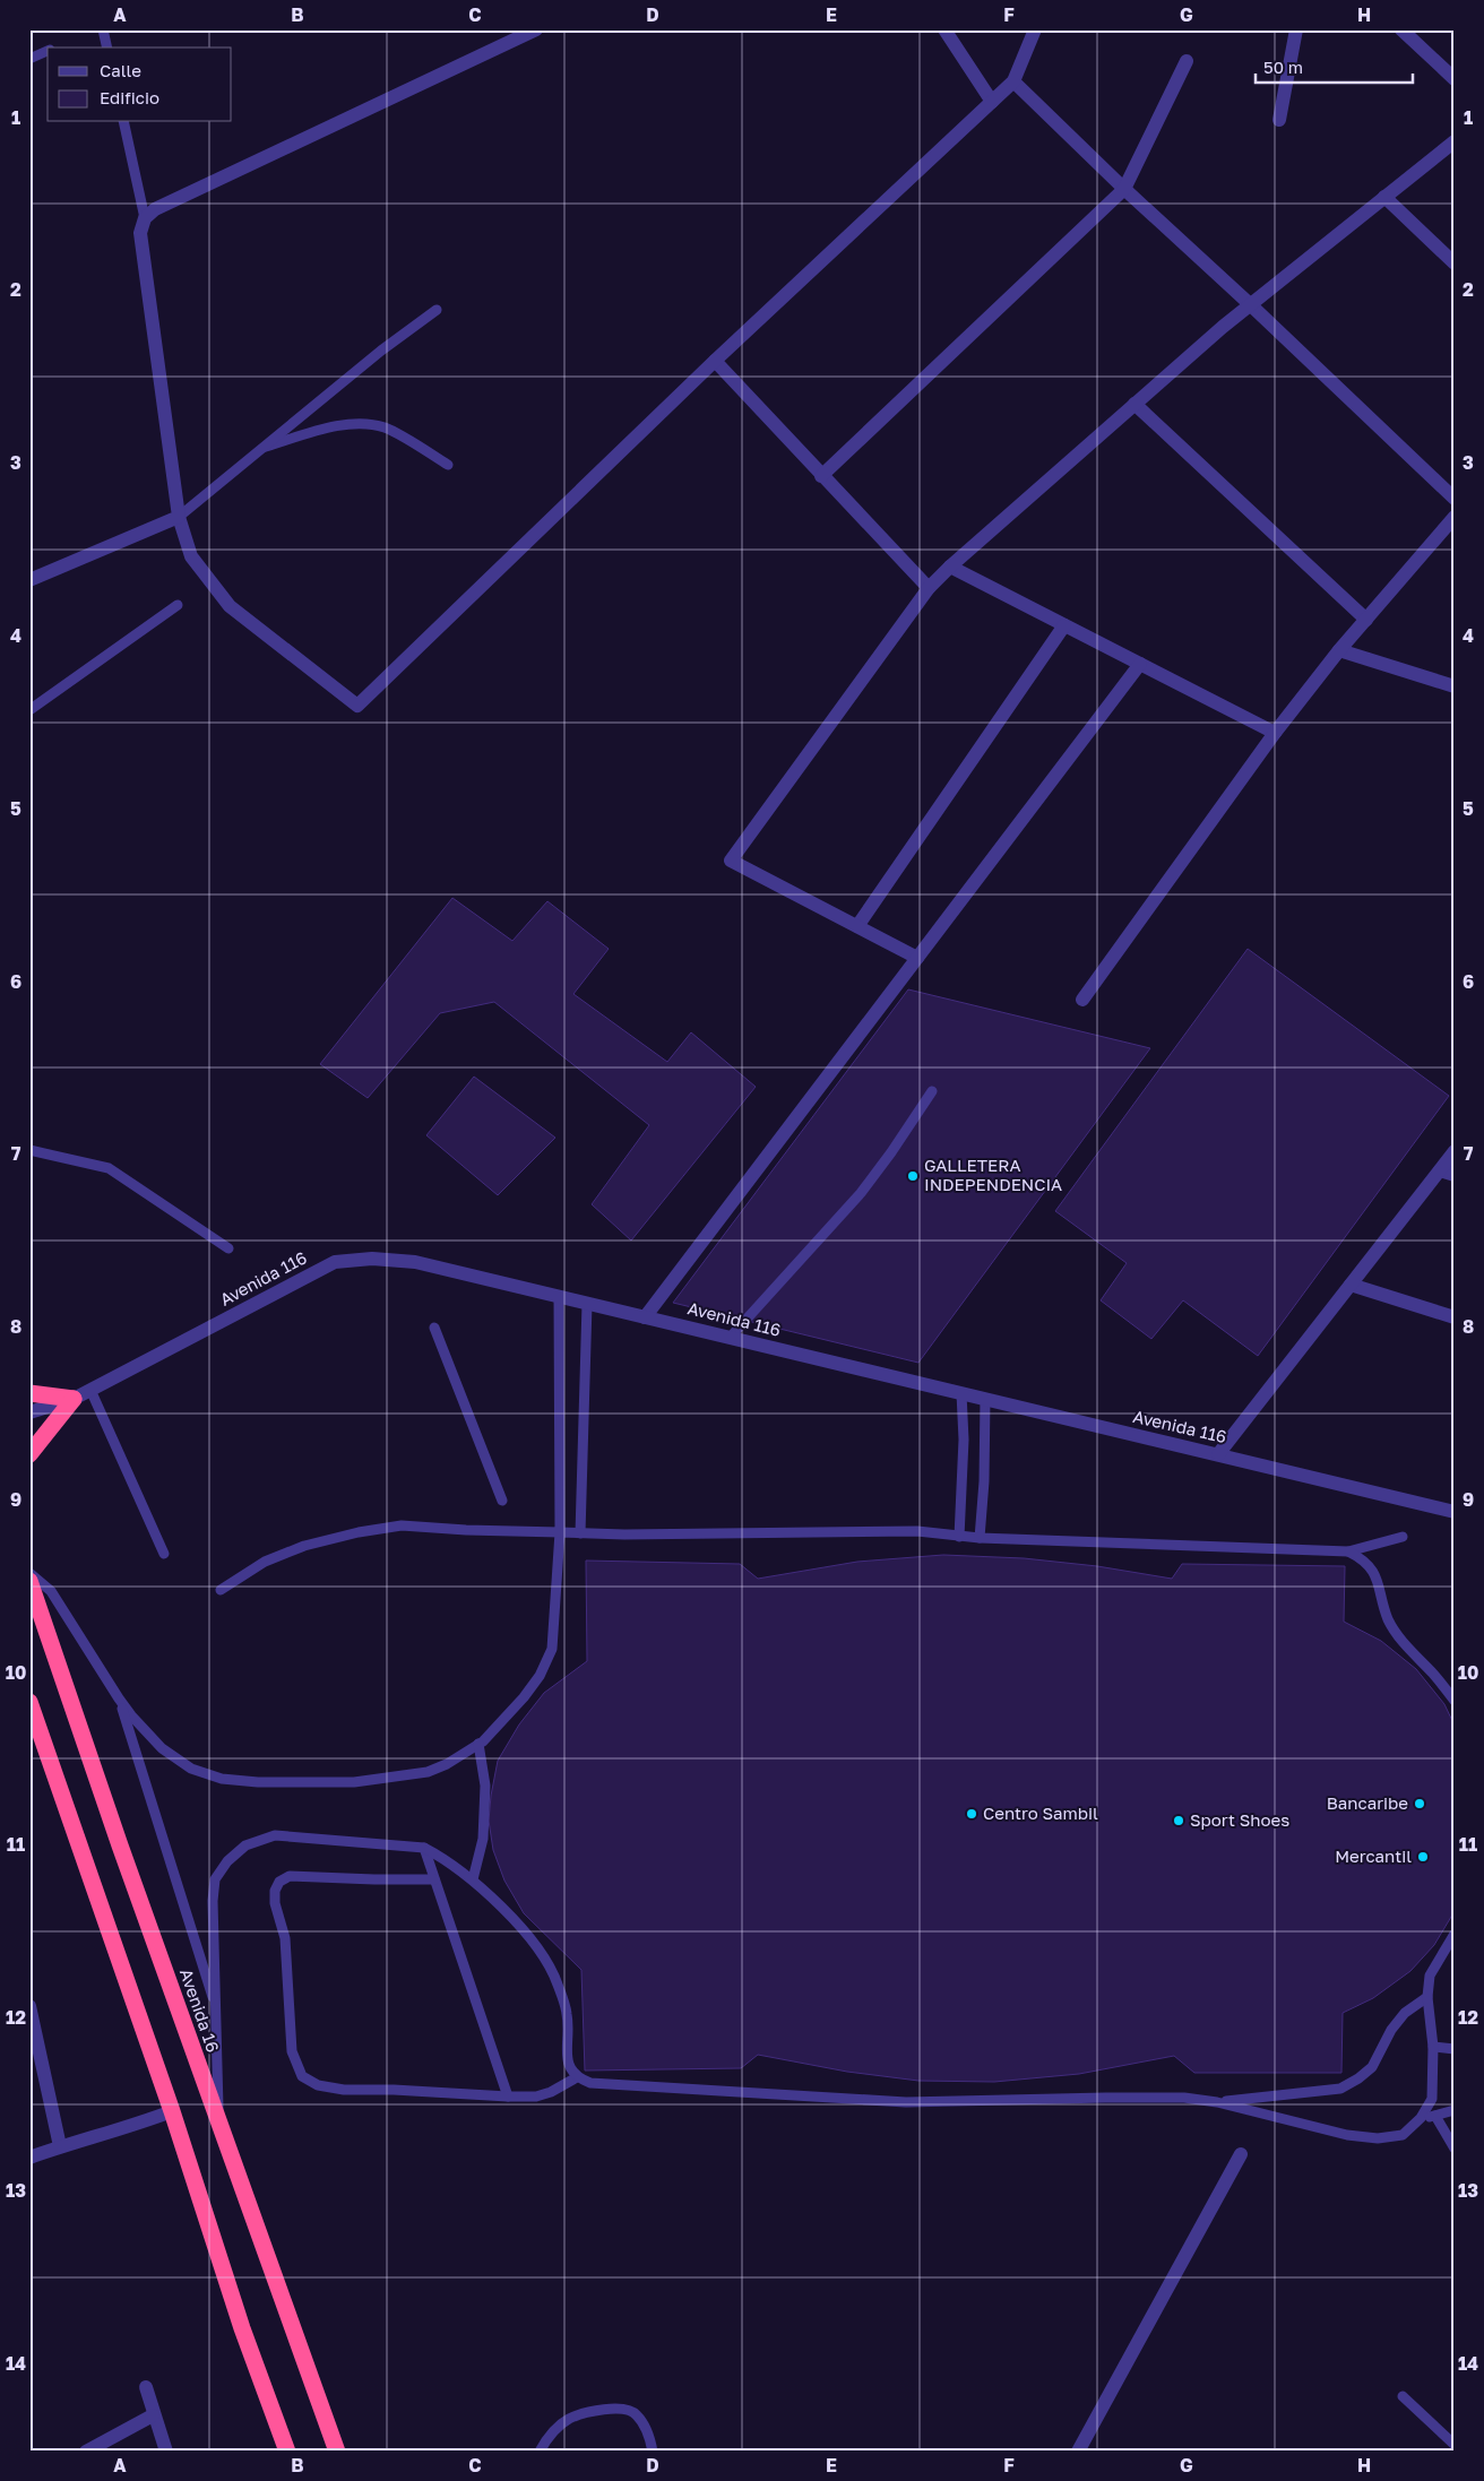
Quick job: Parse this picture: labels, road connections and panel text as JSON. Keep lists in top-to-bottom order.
{
  "streets": {
    "highway": ["Avenida 16"],
    "street": ["Avenida 116"]
  },
  "places": [
    "GALLETERA INDEPENDENCIA",
    "Bancaribe",
    "Centro Sambil",
    "Sport Shoes",
    "Mercantil"
  ],
  "legend": ["Calle", "Edificio"],
  "scale_bar": "50 m",
  "grid": {
    "columns": [
      "A",
      "B",
      "C",
      "D",
      "E",
      "F",
      "G",
      "H"
    ],
    "rows": [
      "1",
      "2",
      "3",
      "4",
      "5",
      "6",
      "7",
      "8",
      "9",
      "10",
      "11",
      "12",
      "13",
      "14"
    ]
  }
}
